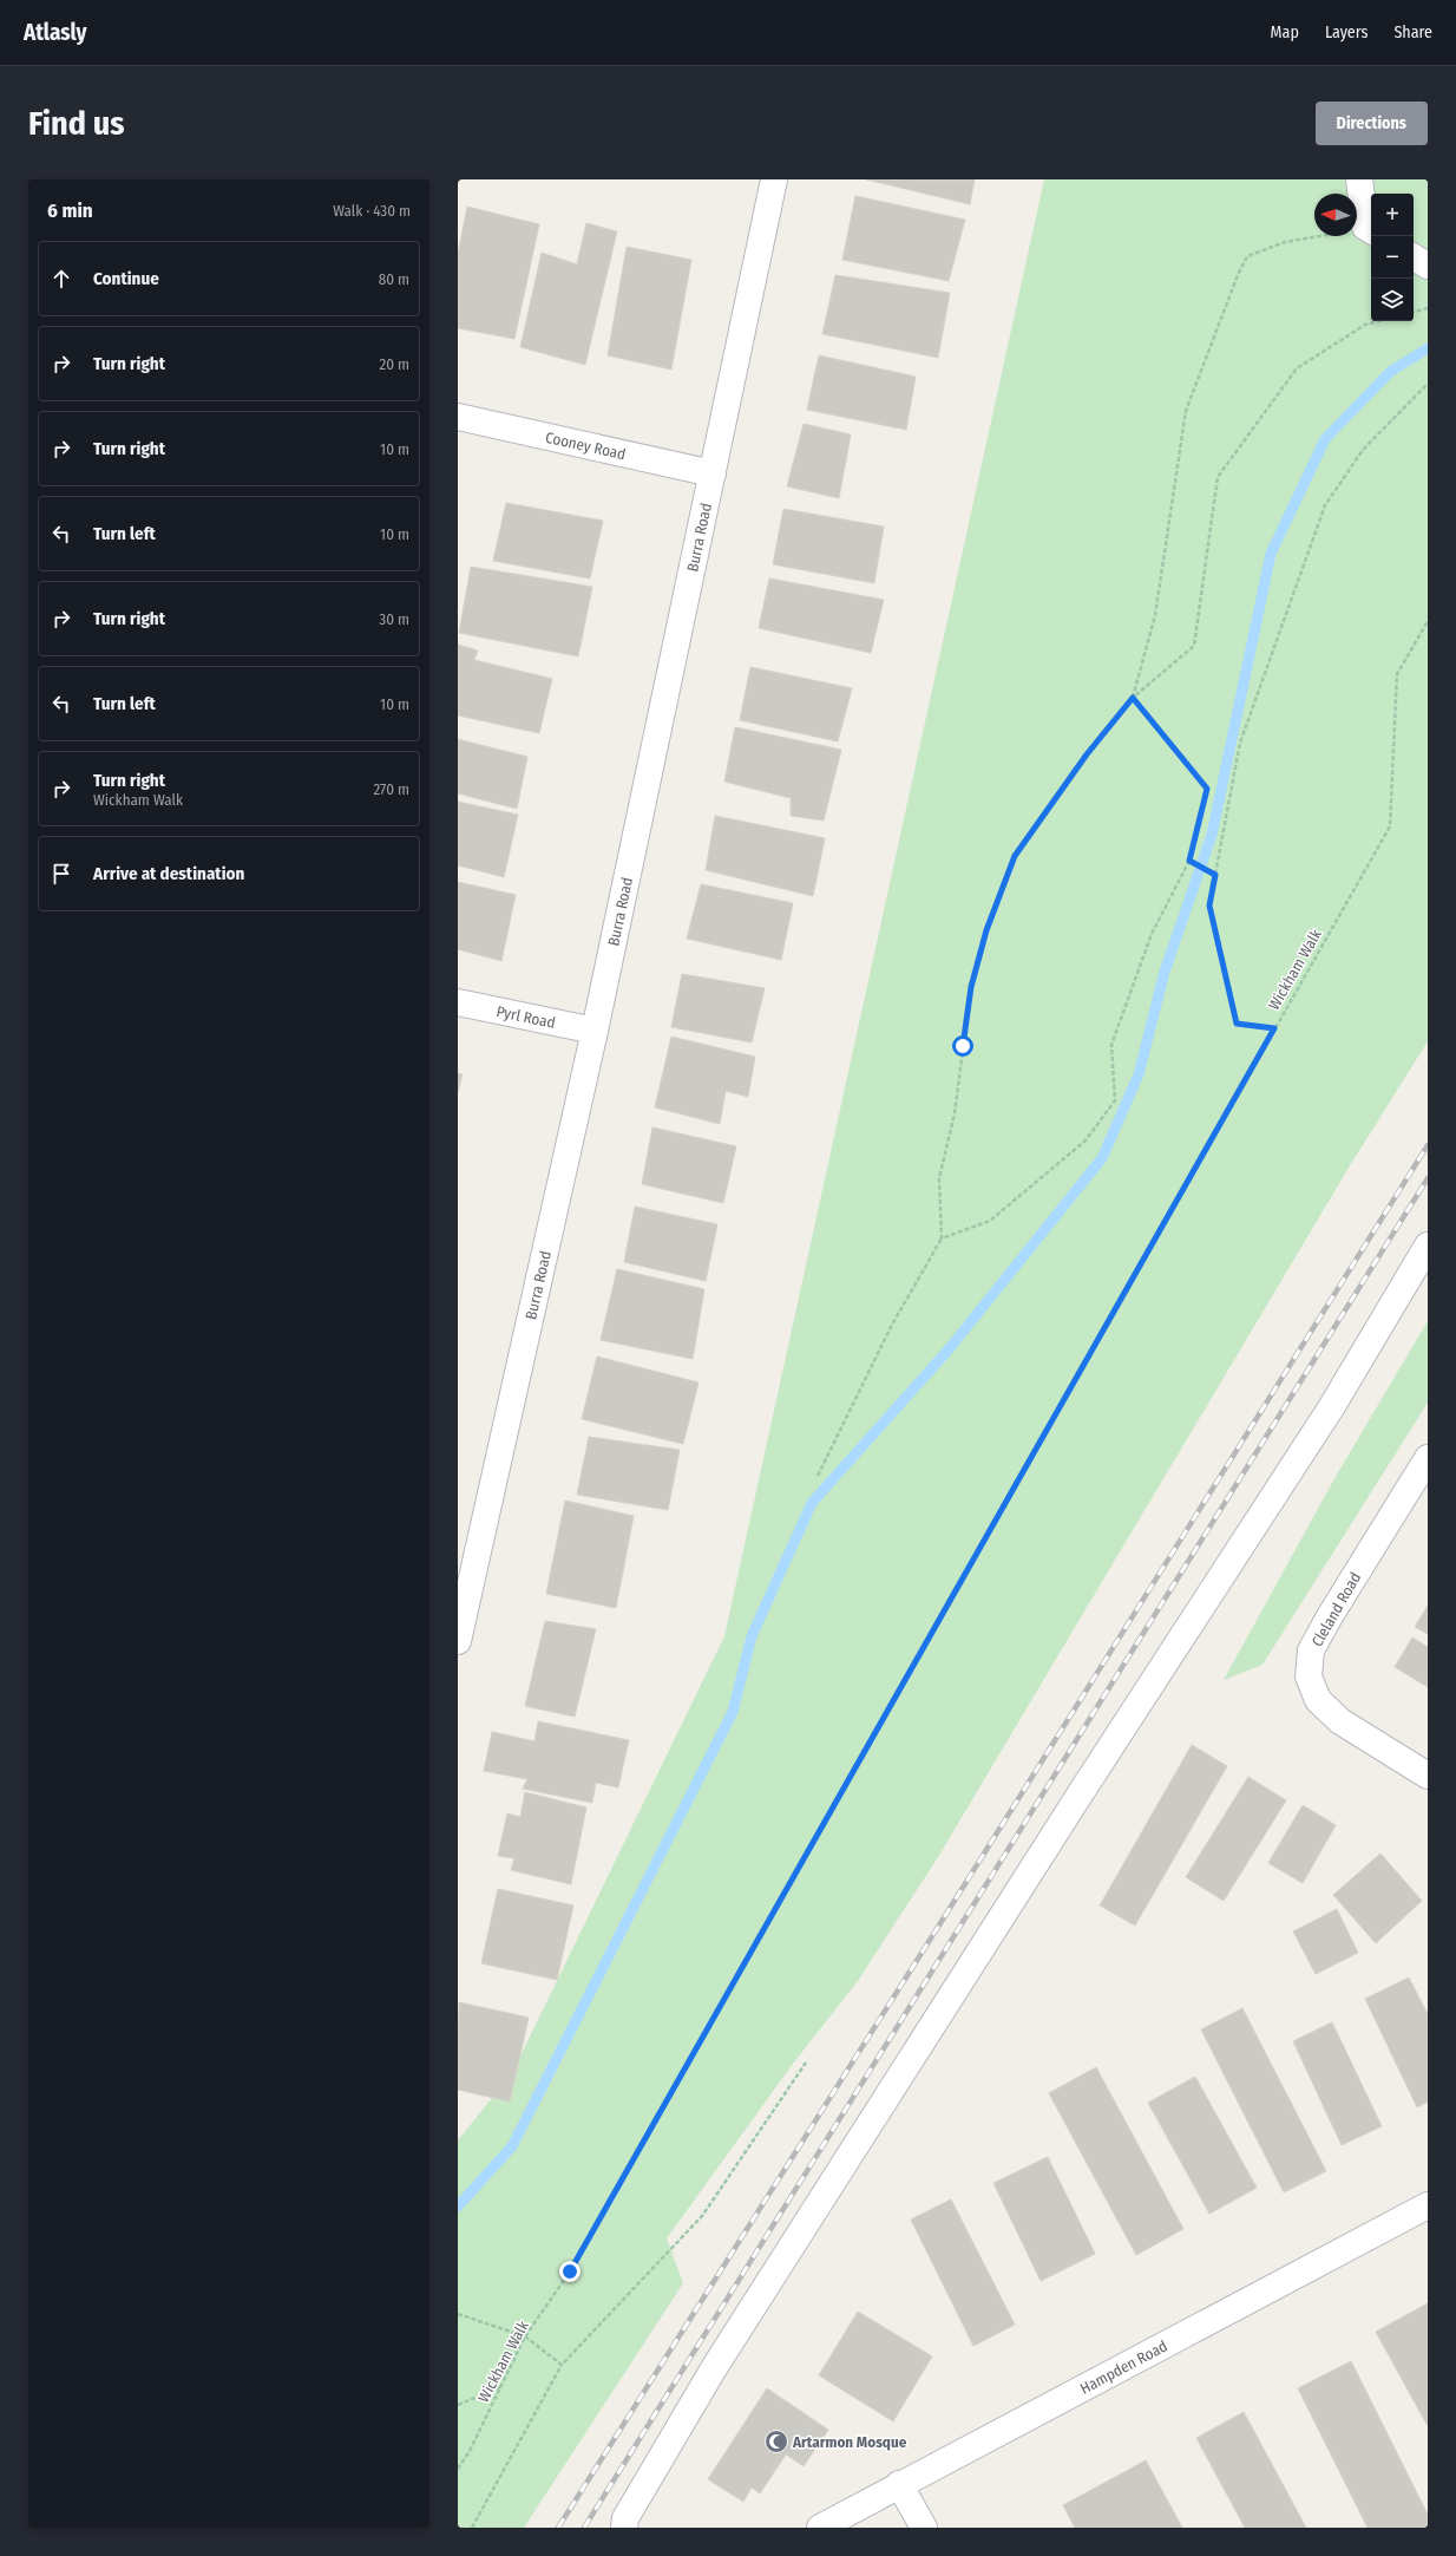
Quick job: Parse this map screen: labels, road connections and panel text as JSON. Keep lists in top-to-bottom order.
{
  "streets": {
    "street": [
      "Cooney Road",
      "Burra Road",
      "Pyrl Road",
      "Cleland Road",
      "Hampden Road"
    ],
    "path": ["Wickham Walk"]
  },
  "crossings": [
    ["Cooney Road", "Burra Road"],
    ["Burra Road", "Pyrl Road"]
  ],
  "places": {
    "mosque": ["Artarmon Mosque"]
  },
  "north": "left",
  "page": {
    "header": "Atlasly",
    "nav": ["Map", "Layers", "Share"],
    "buttons": "Directions",
    "title": "Find us",
    "heading": ["6 min", "Walk · 430 m"],
    "map_buttons": ["+", "−"],
    "list": [
      ["Continue", "80 m"],
      ["Turn right", "20 m"],
      ["Turn right", "10 m"],
      ["Turn left", "10 m"],
      ["Turn right", "30 m"],
      ["Turn left", "10 m"],
      ["Turn right", "Wickham Walk", "270 m"],
      "Arrive at destination"
    ]
  }
}
